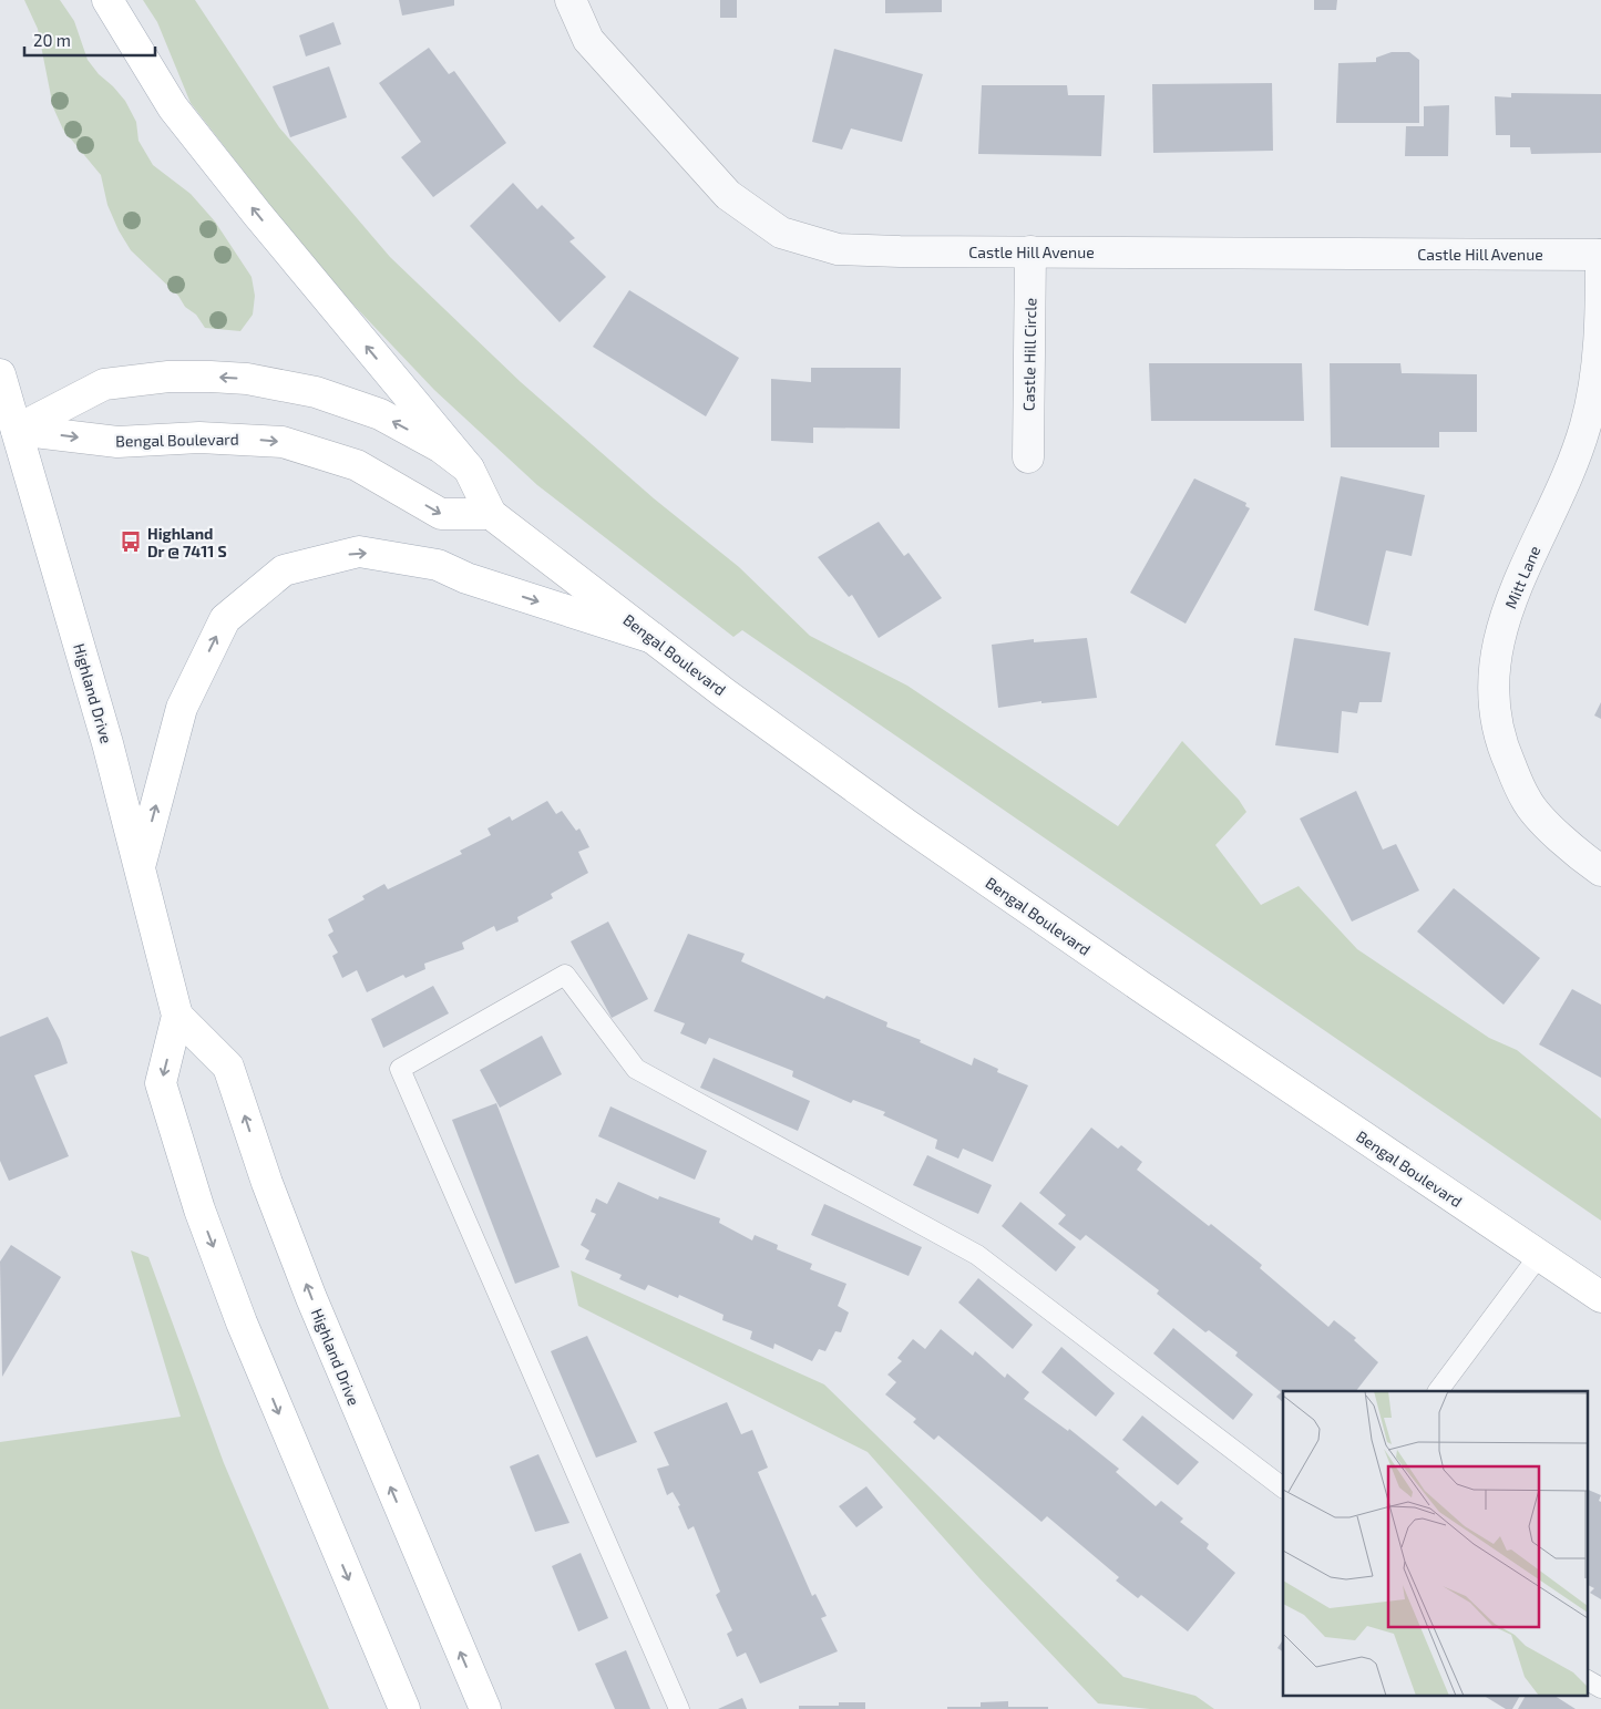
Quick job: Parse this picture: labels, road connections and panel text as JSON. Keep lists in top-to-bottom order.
{
  "streets": {
    "main road": ["Bengal Boulevard", "Highland Drive"],
    "street": ["Castle Hill Avenue", "Castle Hill Circle", "Mitt Lane"]
  },
  "crossings": [
    ["Castle Hill Avenue", "Castle Hill Circle"],
    ["Castle Hill Avenue", "Mitt Lane"],
    ["Bengal Boulevard", "Highland Drive"]
  ],
  "places": {
    "bus stop": ["Highland Dr @ 7411 S"]
  },
  "scale_bar": "20 m"
}
